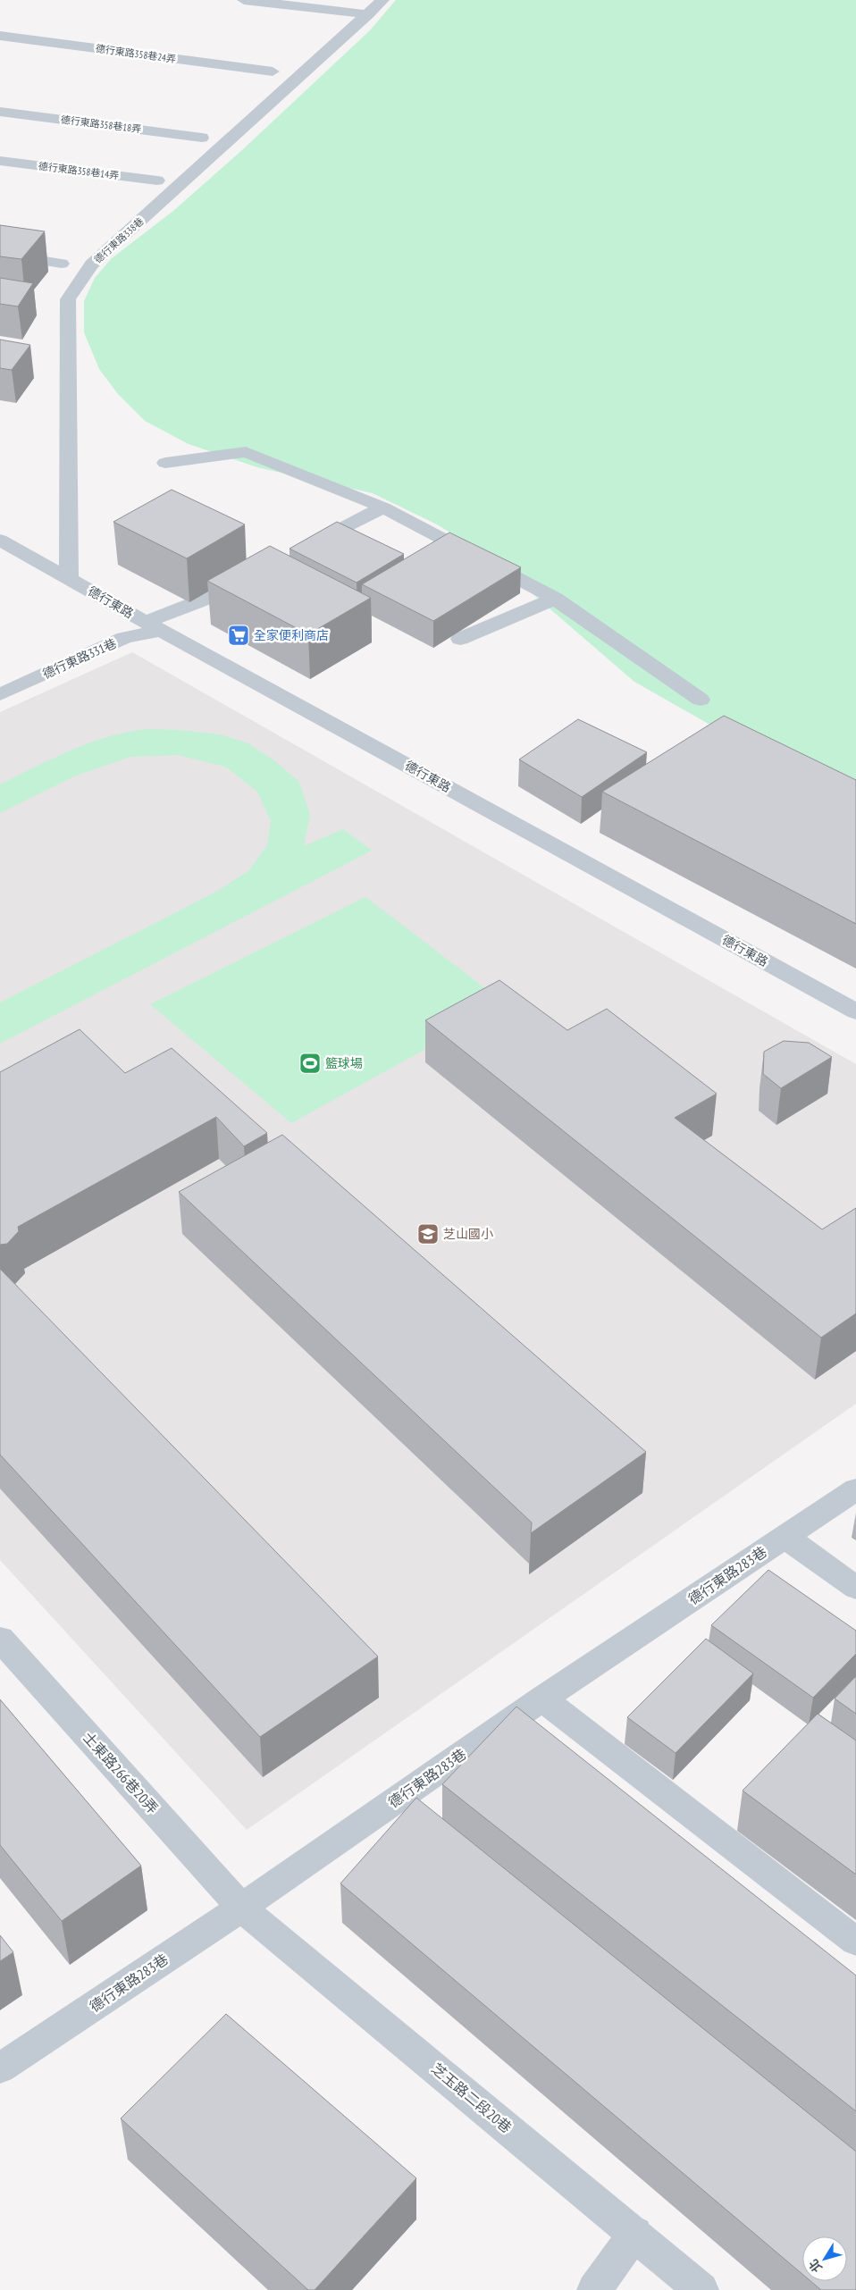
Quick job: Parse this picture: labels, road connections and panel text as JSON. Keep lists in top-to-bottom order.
{
  "streets": {
    "street": [
      "德行東路358巷24弄",
      "德行東路358巷18弄",
      "德行東路358巷14弄",
      "德行東路338巷",
      "德行東路",
      "德行東路331巷",
      "德行東路283巷",
      "士東路266巷20弄",
      "芝玉路二段20巷"
    ]
  },
  "crossings": [
    ["德行東路338巷", "德行東路"],
    ["德行東路", "德行東路331巷"],
    ["德行東路283巷", "士東路266巷20弄"],
    ["德行東路283巷", "芝玉路二段20巷"],
    ["士東路266巷20弄", "芝玉路二段20巷"]
  ],
  "places": {
    "supermarket": ["全家便利商店"],
    "sports": ["籃球場"],
    "school or university": ["芝山國小"]
  },
  "north": "bottom left"
}
